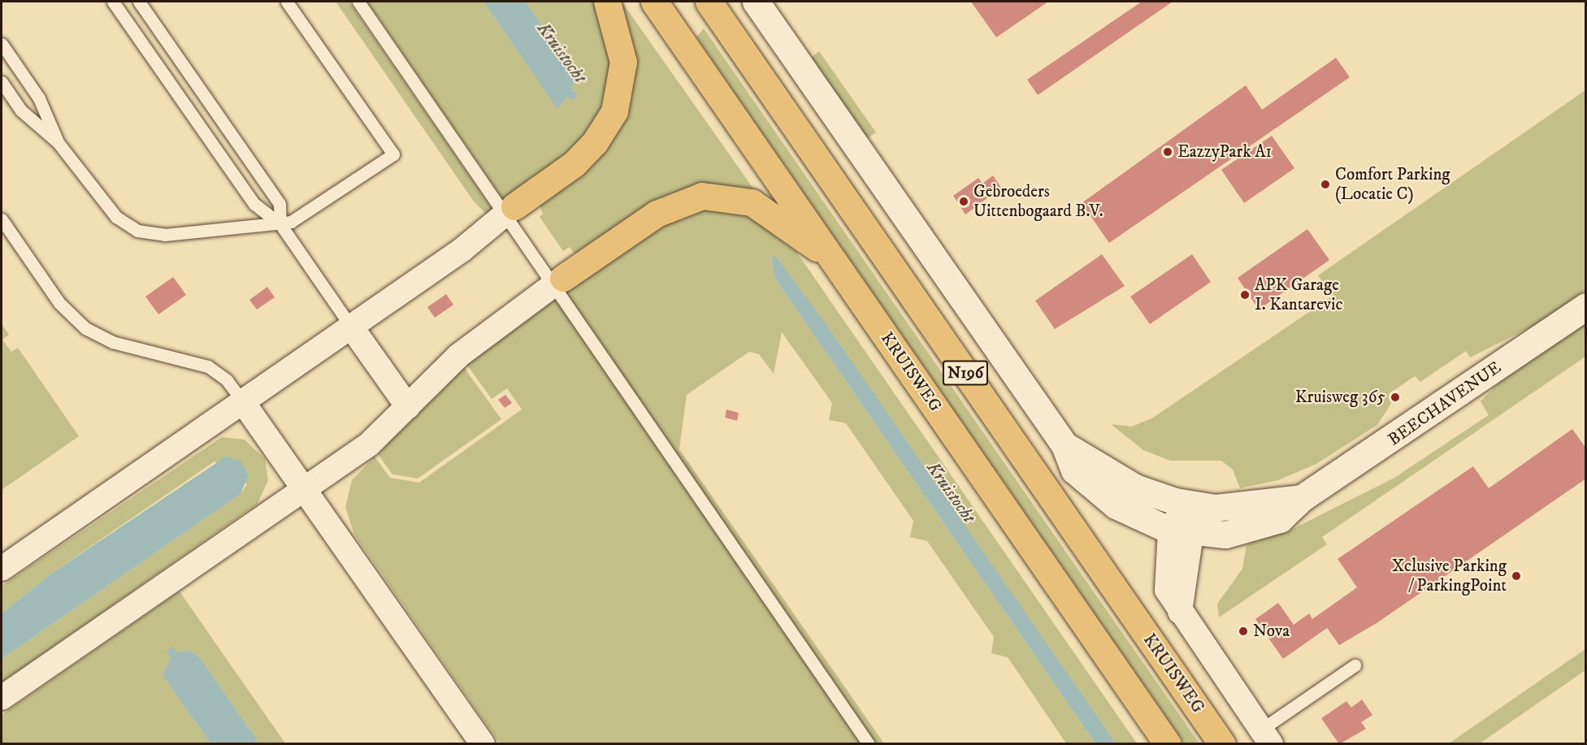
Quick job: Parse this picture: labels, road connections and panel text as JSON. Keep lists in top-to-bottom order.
{
  "streets": {
    "highway": ["KRUISWEG", "N196"],
    "street": ["BEECHAVENUE"]
  },
  "water": ["Kruistocht"],
  "places": [
    "EazzyPark A1",
    "Comfort Parking (Locatie C)",
    "Gebroeders Uittenbogaard B.V.",
    "APK Garage I. Kantarevic",
    "Kruisweg 365",
    "Xclusive Parking / ParkingPoint",
    "Nova"
  ]
}
